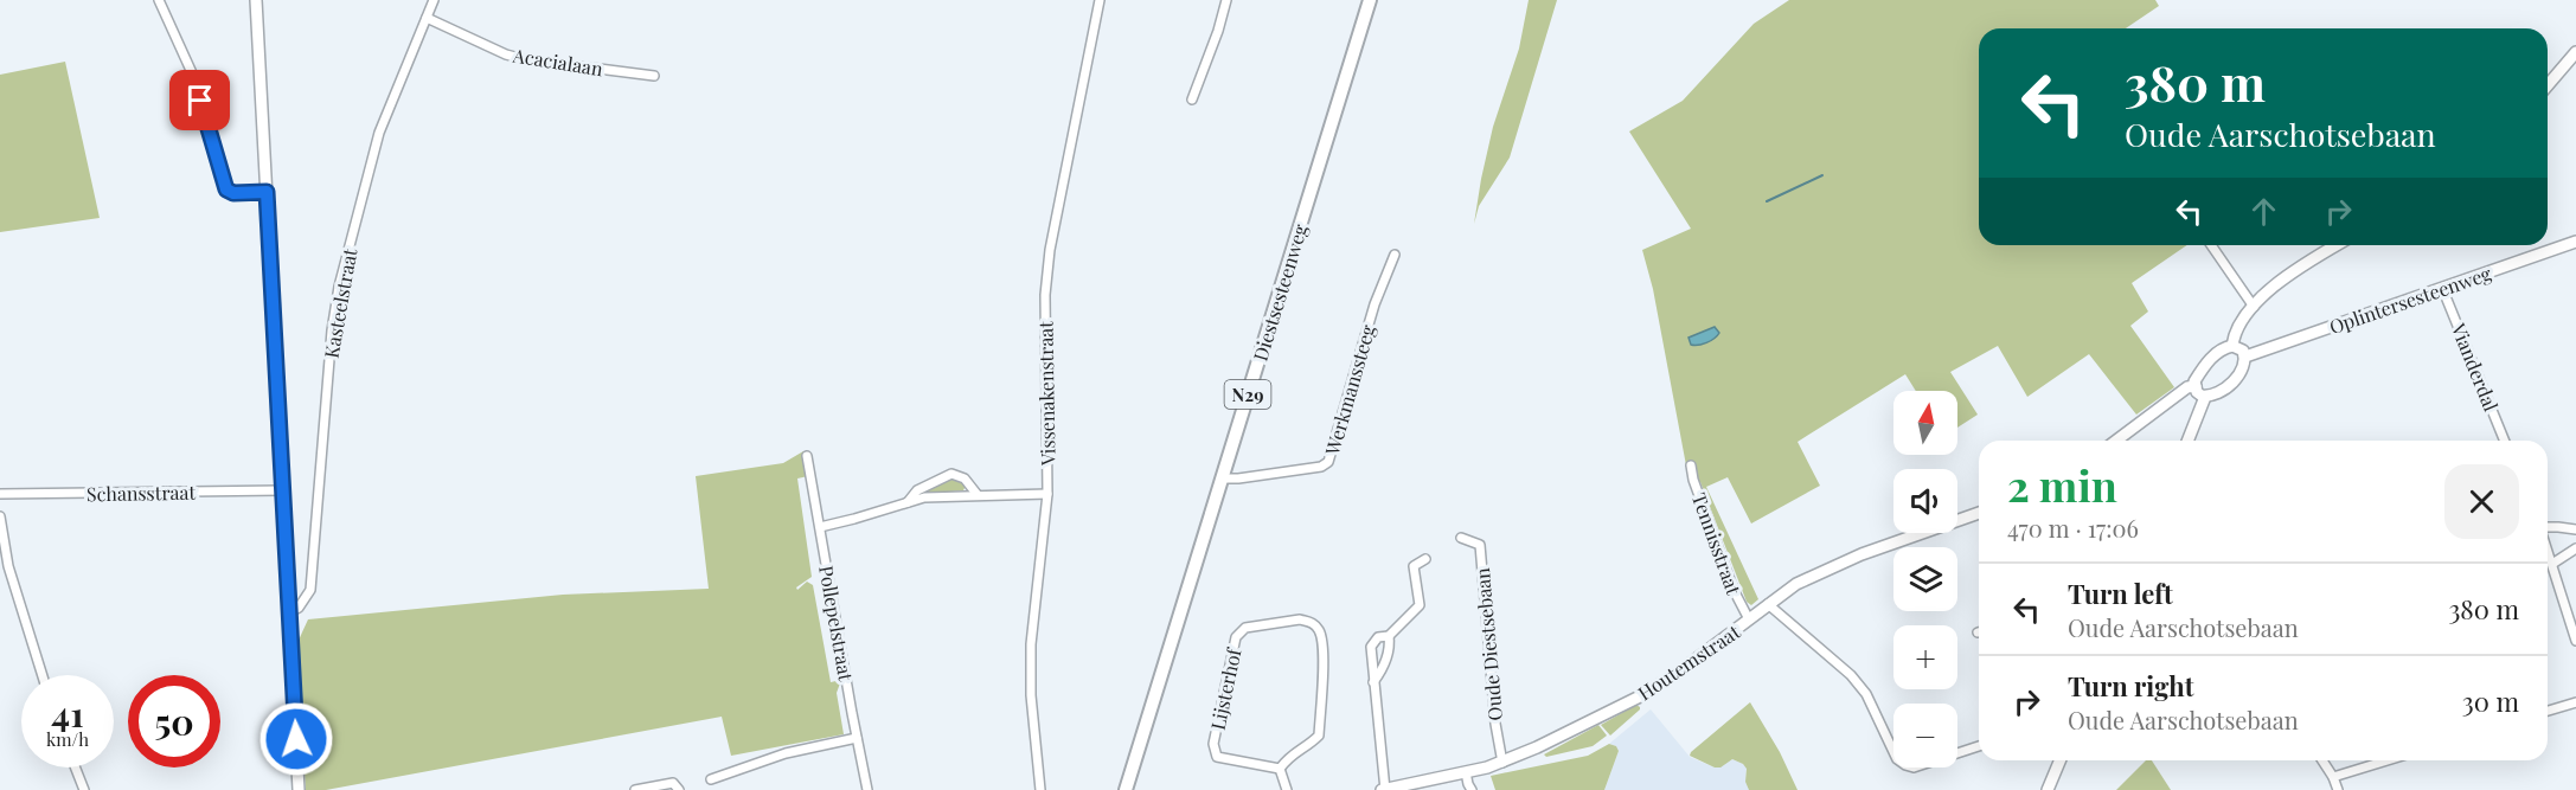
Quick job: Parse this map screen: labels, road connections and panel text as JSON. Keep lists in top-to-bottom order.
{
  "streets": {
    "main road": ["Diestsesteenweg", "N29"],
    "street": [
      "Acacialaan",
      "Oplintersesteenweg",
      "Kasteelstraat",
      "Vianderdal",
      "Werkmanssteeg",
      "Vissenakenstraat",
      "Schansstraat",
      "Tennisstraat",
      "Pollepelstraat",
      "Oude Diestsebaan",
      "Houtemstraat",
      "Lijsterhof"
    ]
  },
  "crossings": [
    ["Acacialaan", "Kasteelstraat"],
    ["Diestsesteenweg", "Werkmanssteeg"],
    ["Oplintersesteenweg", "Vianderdal"],
    ["Tennisstraat", "Houtemstraat"],
    ["Oude Diestsebaan", "Houtemstraat"]
  ],
  "north": "top",
  "page": {
    "turn": ["380 m", "Oude Aarschotsebaan"],
    "map_buttons": ["+", "−"],
    "heading": ["2 min", "470 m · 17:06"],
    "list": [
      {
        "name": "Turn left",
        "note": "Oude Aarschotsebaan",
        "value": "380 m"
      },
      {
        "name": "Turn right",
        "note": "Oude Aarschotsebaan",
        "value": "30 m"
      }
    ],
    "speed": "41 km/h",
    "limit": "50"
  }
}
